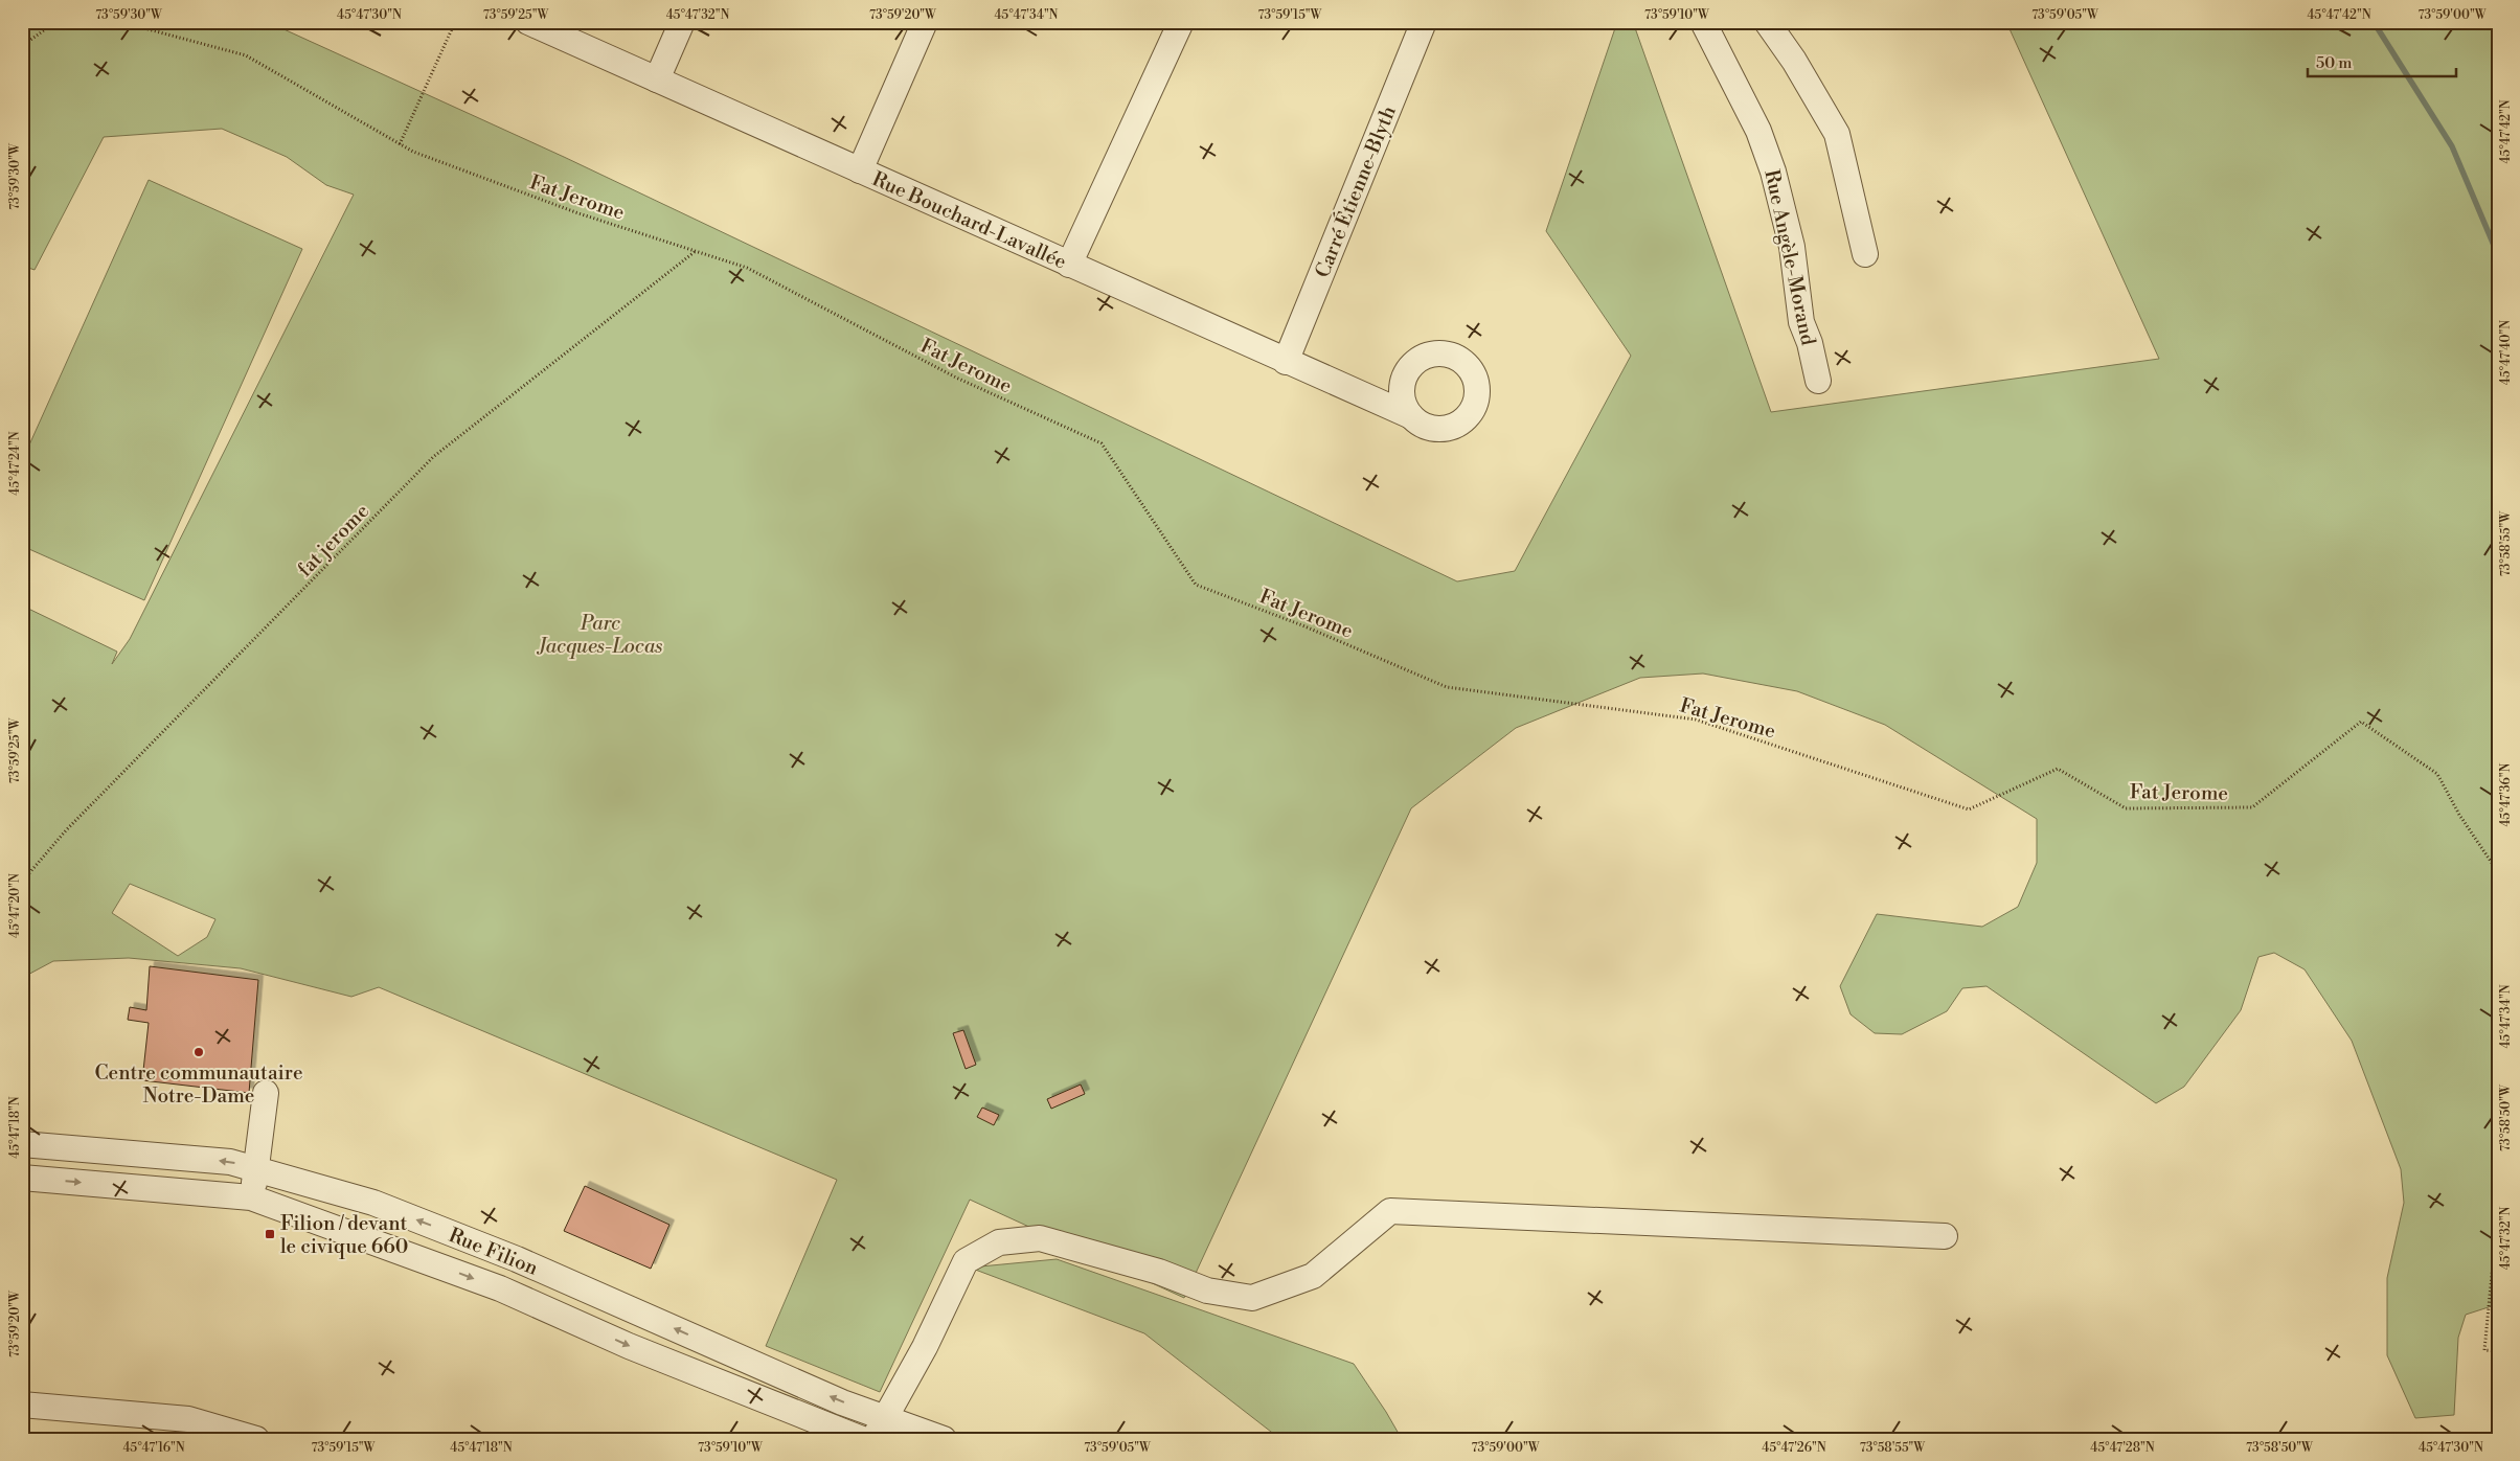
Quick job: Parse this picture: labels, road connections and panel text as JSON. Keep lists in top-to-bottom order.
{
  "streets": {
    "street": [
      "Carré Étienne-Blyth",
      "Rue Bouchard-Lavallée",
      "Rue Angèle-Morand",
      "Rue Filion"
    ],
    "path": ["Fat Jerome", "fat jerome"]
  },
  "crossings": [
    ["Carré Étienne-Blyth", "Rue Bouchard-Lavallée"],
    ["Fat Jerome", "fat jerome"]
  ],
  "parks": ["Parc Jacques-Locas"],
  "places": {
    "other": ["Centre communautaire Notre-Dame"],
    "transit": ["Filion / devant le civique 660"]
  },
  "scale_bar": "50 m",
  "coordinates": [
    "73°59'30\"W",
    "45°47'30\"N",
    "73°59'25\"W",
    "45°47'32\"N",
    "73°59'20\"W",
    "45°47'34\"N",
    "73°59'15\"W",
    "73°59'10\"W",
    "73°59'05\"W",
    "45°47'42\"N",
    "73°59'00\"W",
    "45°47'40\"N",
    "45°47'24\"N",
    "73°58'55\"W",
    "45°47'36\"N",
    "45°47'20\"N",
    "73°58'50\"W",
    "45°47'18\"N",
    "45°47'16\"N",
    "45°47'26\"N",
    "45°47'28\"N"
  ]
}
